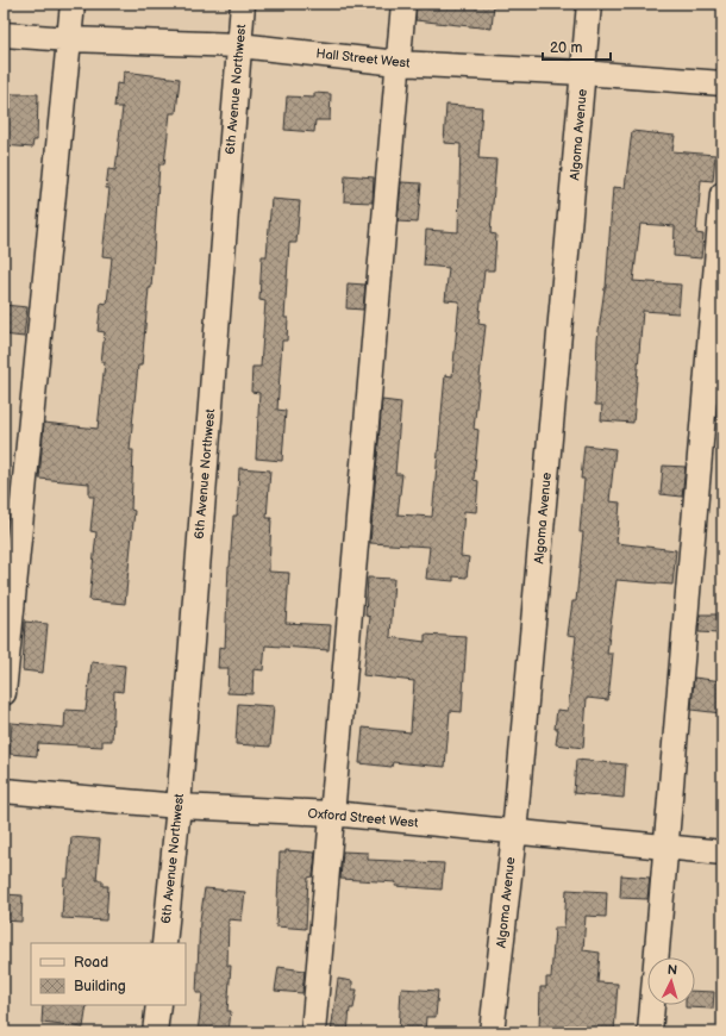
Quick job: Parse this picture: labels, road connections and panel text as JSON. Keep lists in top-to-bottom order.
{
  "streets": {
    "street": [
      "Hall Street West",
      "6th Avenue Northwest",
      "Algoma Avenue",
      "Oxford Street West"
    ]
  },
  "crossings": [
    ["Hall Street West", "6th Avenue Northwest"],
    ["Hall Street West", "Algoma Avenue"],
    ["6th Avenue Northwest", "Oxford Street West"],
    ["Algoma Avenue", "Oxford Street West"]
  ],
  "legend": ["Road", "Building"],
  "scale_bar": "20 m",
  "north": "top"
}
